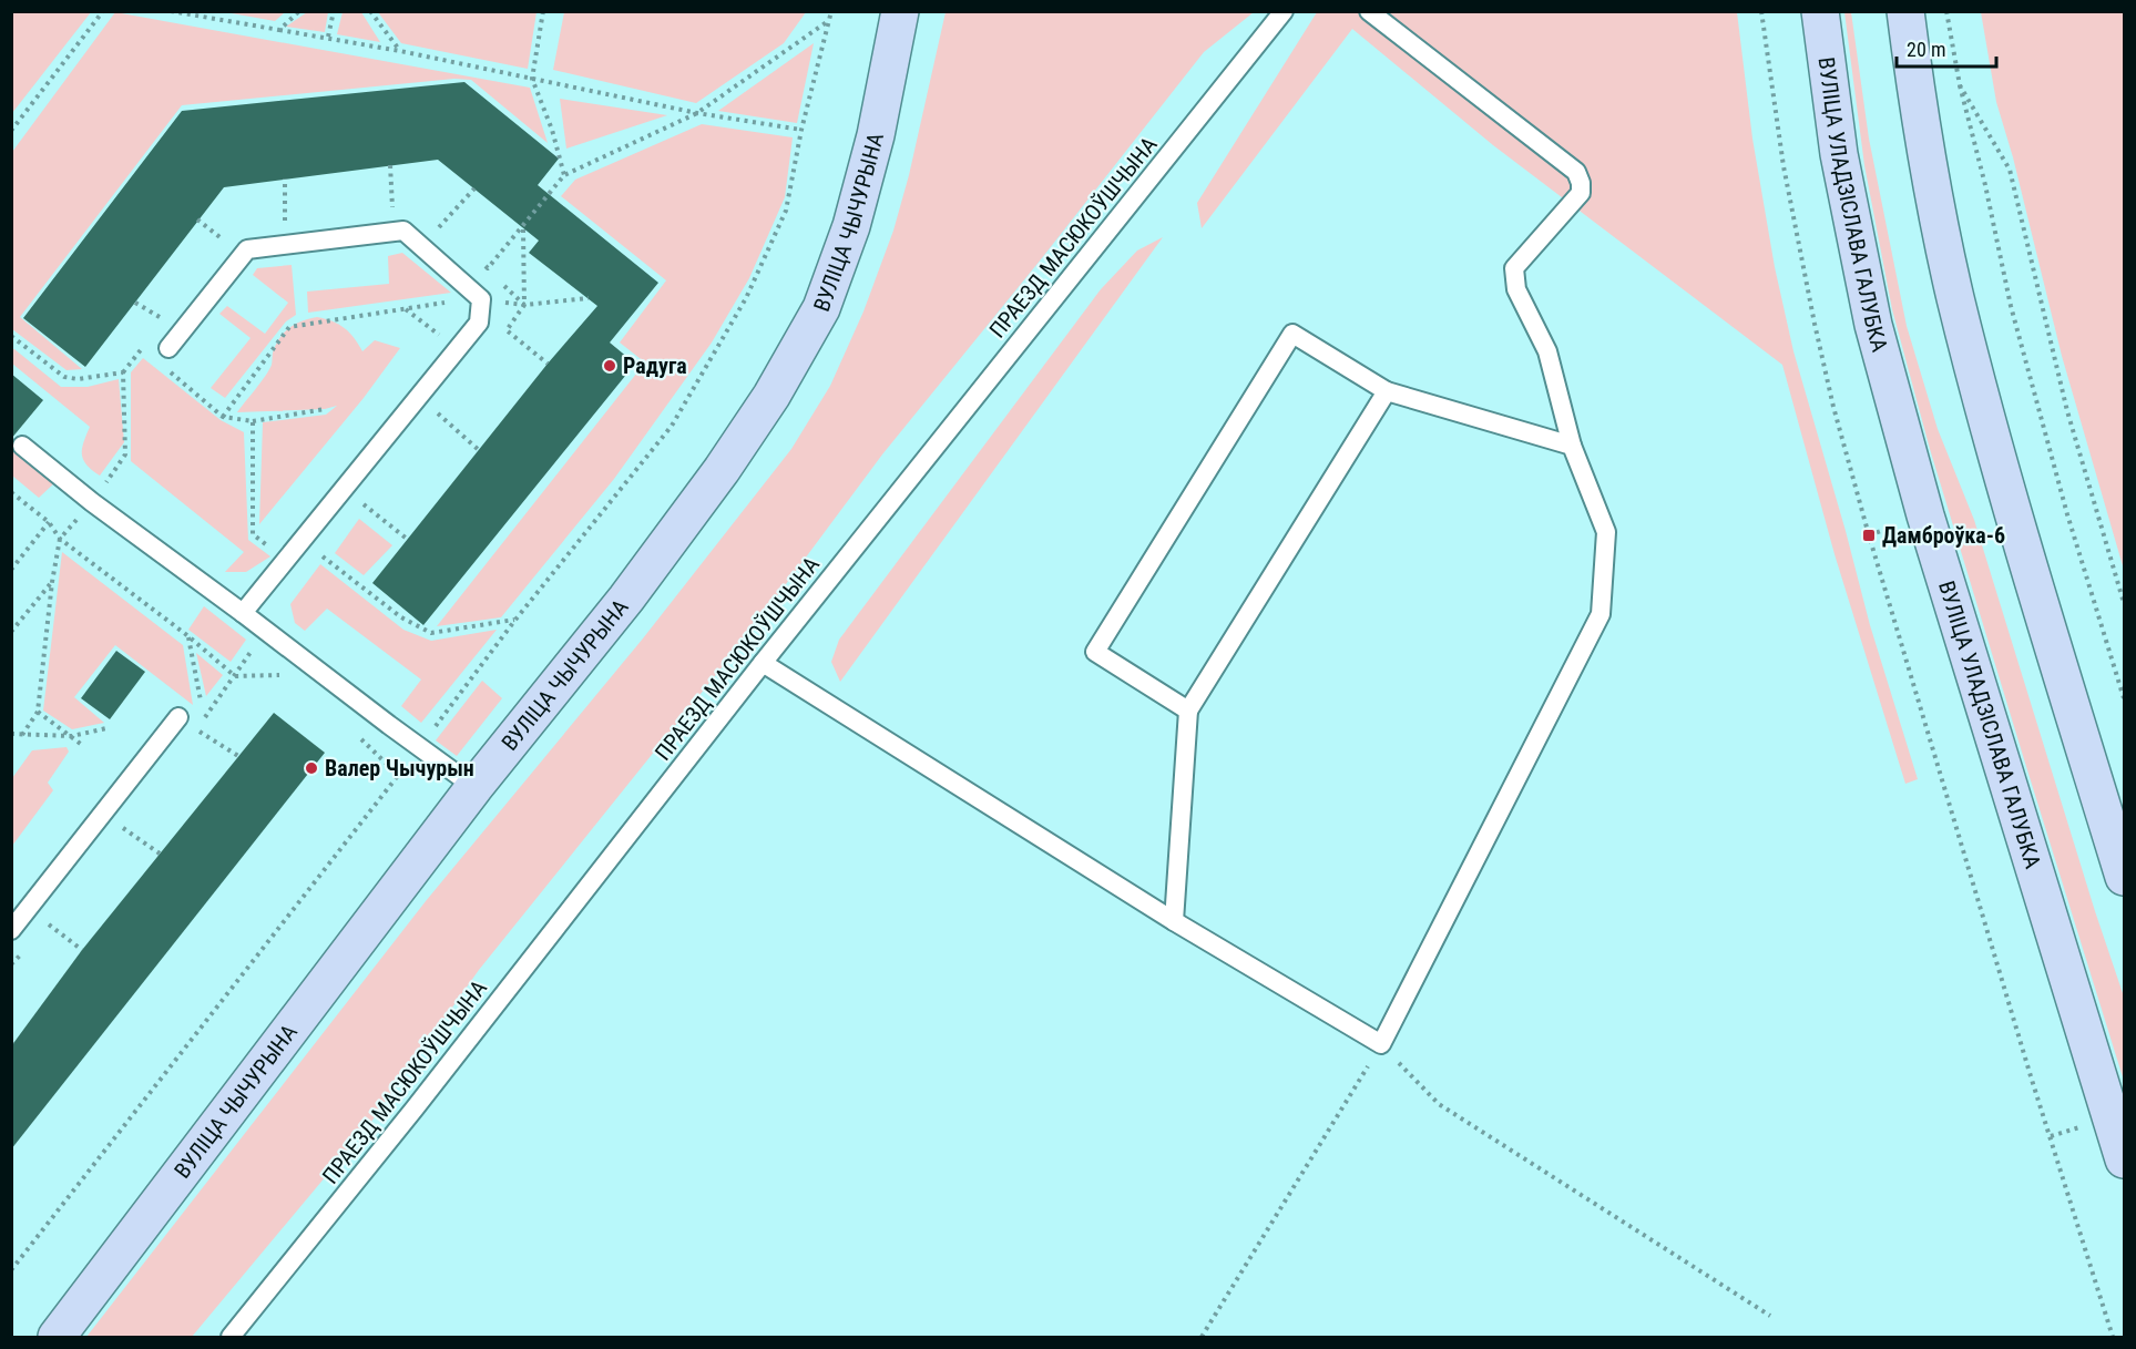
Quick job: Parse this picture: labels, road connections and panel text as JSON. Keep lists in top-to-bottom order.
{
  "streets": {
    "main road": ["ВУЛІЦА УЛАДЗІСЛАВА ГАЛУБКА", "ВУЛІЦА ЧЫЧУРЫНА"],
    "lane": ["ПРАЕЗД МАСЮКОЎШЧЫНА"]
  },
  "places": {
    "other": ["Радуга", "Валер Чычурын"],
    "transit": ["Дамброўка-6"]
  },
  "scale_bar": "20 m"
}
